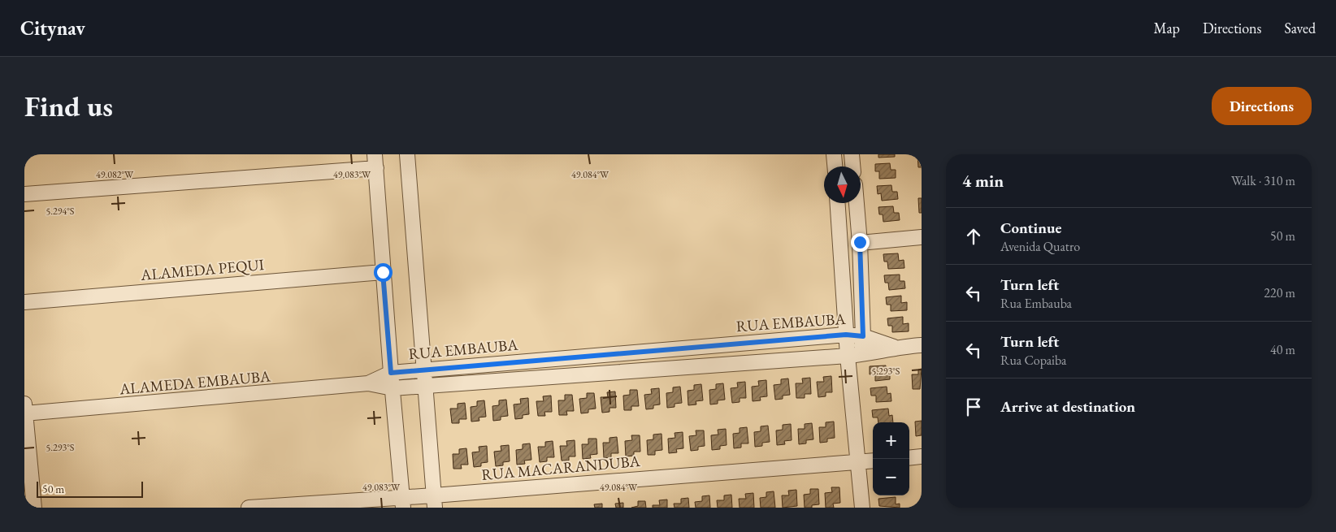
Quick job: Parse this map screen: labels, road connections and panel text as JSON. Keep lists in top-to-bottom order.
{
  "streets": {
    "street": [
      "ALAMEDA PEQUI",
      "RUA EMBAUBA",
      "ALAMEDA EMBAUBA",
      "RUA MACARANDUBA"
    ]
  },
  "crossings": [
    ["RUA EMBAUBA", "ALAMEDA EMBAUBA"]
  ],
  "scale_bar": "50 m",
  "north": "bottom",
  "page": {
    "header": "Citynav",
    "nav": ["Map", "Directions", "Saved"],
    "buttons": "Directions",
    "title": "Find us",
    "heading": ["4 min", "Walk · 310 m"],
    "list": [
      ["Continue", "Avenida Quatro", "50 m"],
      ["Turn left", "Rua Embauba", "220 m"],
      ["Turn left", "Rua Copaiba", "40 m"],
      "Arrive at destination"
    ],
    "map_buttons": ["+", "−"],
    "scale": "50 m"
  },
  "coordinates": [
    "49.082°W",
    "49.083°W",
    "49.084°W",
    "5.294°S",
    "5.293°S"
  ]
}
